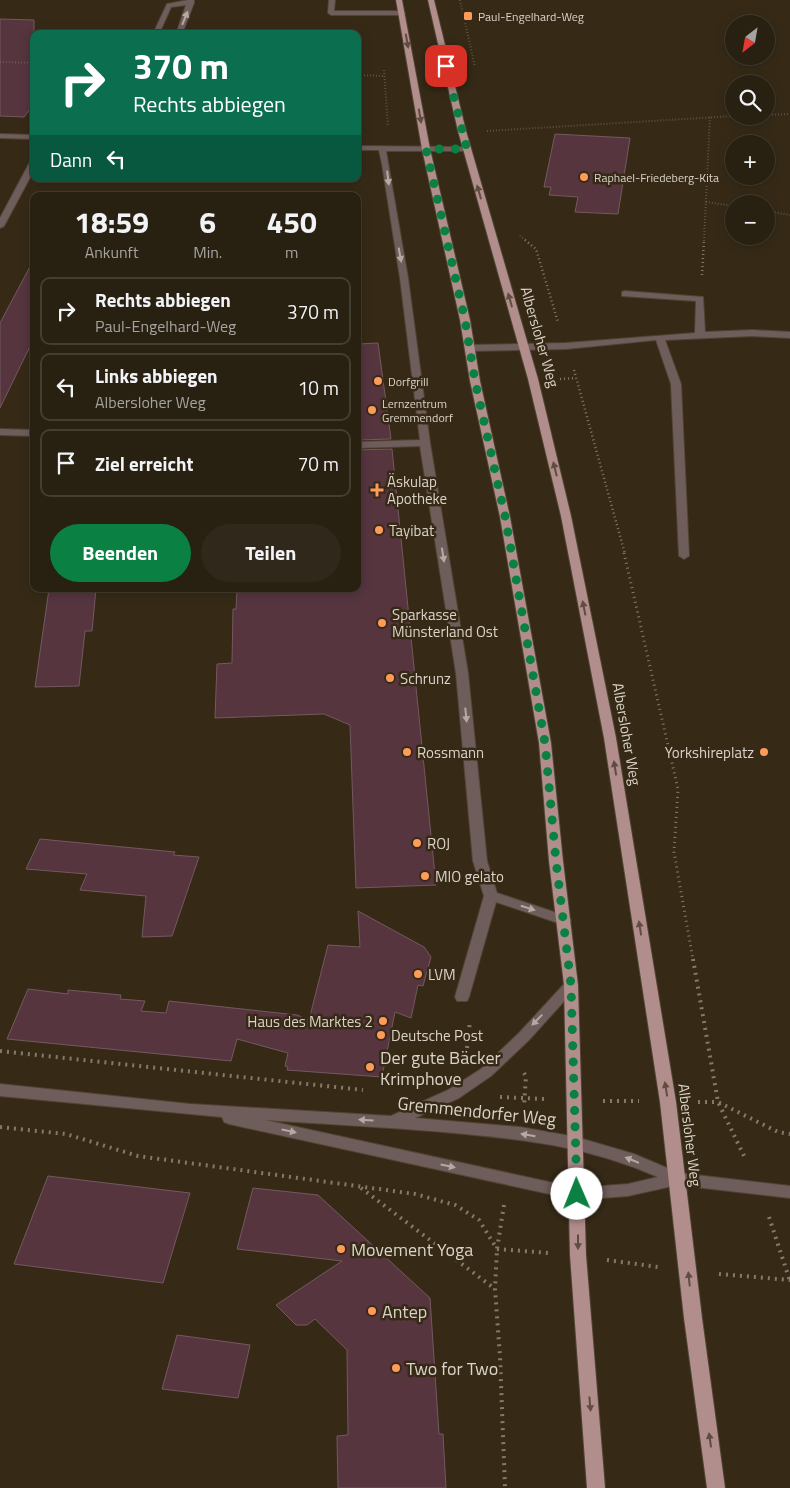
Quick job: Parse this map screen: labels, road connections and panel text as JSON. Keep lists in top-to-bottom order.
{
  "streets": {
    "main road": ["Albersloher Weg"],
    "street": ["Gremmendorfer Weg"]
  },
  "crossings": [
    ["Albersloher Weg", "Gremmendorfer Weg"]
  ],
  "places": {
    "transit": ["Paul-Engelhard-Weg"],
    "other": [
      "Raphael-Friedeberg-Kita",
      "Dorfgrill",
      "Lernzentrum Gremmendorf",
      "Tayibat",
      "Sparkasse Münsterland Ost",
      "Schrunz",
      "Rossmann",
      "Yorkshireplatz",
      "ROJ",
      "MIO gelato",
      "LVM",
      "Haus des Marktes 2",
      "Deutsche Post",
      "Der gute Bäcker Krimphove",
      "Movement Yoga",
      "Antep",
      "Two for Two"
    ],
    "health": ["Äskulap Apotheke"]
  },
  "north": "bottom left",
  "page": {
    "map_buttons": ["+", "−"],
    "turn": ["370 m", "Rechts abbiegen"],
    "then": "Dann",
    "eta": [
      "18:59",
      "Ankunft",
      "6",
      "Min.",
      "450",
      "m"
    ],
    "list": [
      {
        "name": "Rechts abbiegen",
        "note": "Paul-Engelhard-Weg",
        "value": "370 m"
      },
      {
        "name": "Links abbiegen",
        "note": "Albersloher Weg",
        "value": "10 m"
      },
      {
        "name": "Ziel erreicht",
        "value": "70 m"
      }
    ],
    "buttons": ["Beenden", "Teilen"]
  }
}
